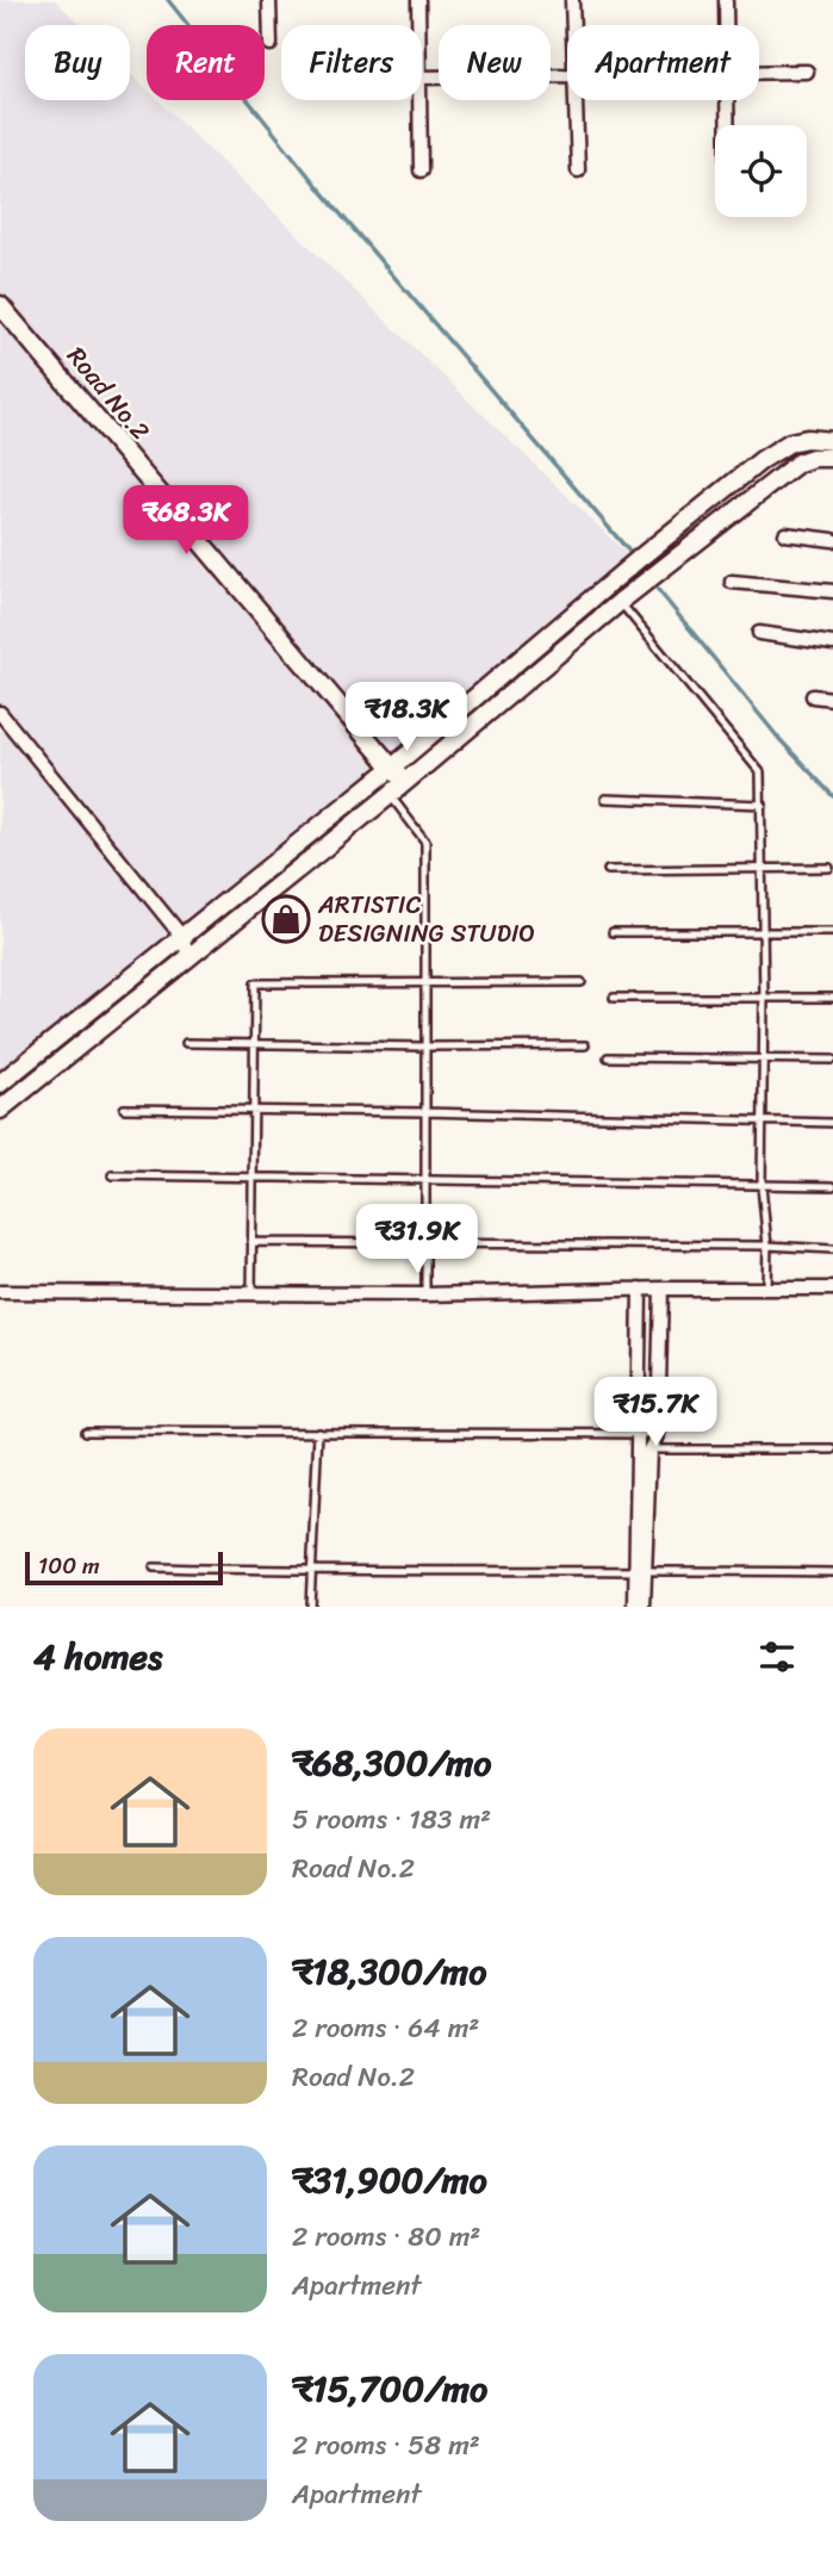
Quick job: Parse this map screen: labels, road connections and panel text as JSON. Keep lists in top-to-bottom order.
{
  "streets": {
    "main road": ["Road No.2"]
  },
  "places": {
    "shop": ["ARTISTIC DESIGNING STUDIO"]
  },
  "scale_bar": "100 m",
  "page": {
    "chip": [
      "Buy",
      "Rent",
      "Filters",
      "New",
      "Apartment"
    ],
    "price": [
      "₹68.3K",
      "₹18.3K",
      "₹31.9K",
      "₹15.7K"
    ],
    "scale": "100 m",
    "heading": "4 homes",
    "list": [
      {
        "name": "₹68,300/mo",
        "note": "5 rooms · 183 m² · Road No.2"
      },
      {
        "name": "₹18,300/mo",
        "note": "2 rooms · 64 m² · Road No.2"
      },
      {
        "name": "₹31,900/mo",
        "note": "2 rooms · 80 m² · Apartment"
      },
      {
        "name": "₹15,700/mo",
        "note": "2 rooms · 58 m² · Apartment"
      }
    ]
  }
}
